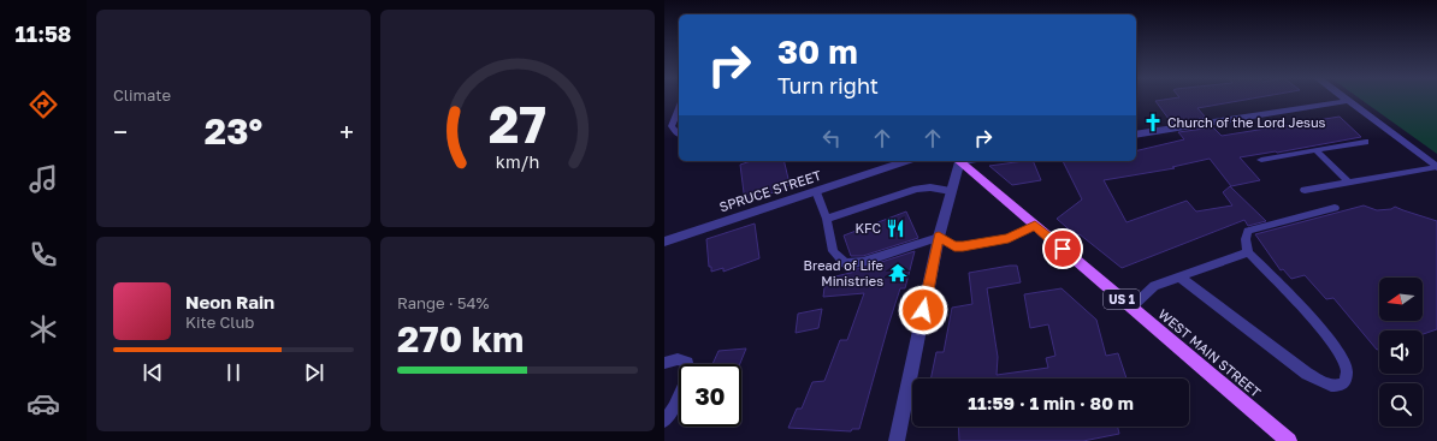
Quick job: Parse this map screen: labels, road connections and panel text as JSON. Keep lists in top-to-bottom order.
{
  "streets": {
    "main road": ["US 1", "WEST MAIN STREET"],
    "street": ["SPRUCE STREET"]
  },
  "places": {
    "church": ["Church of the Lord Jesus"],
    "restaurant": ["KFC"],
    "temple": ["Bread of Life Ministries"]
  },
  "north": "left",
  "page": {
    "tabs": "11:58",
    "tile": [
      "Climate",
      ["Range · 54%", "270 km"]
    ],
    "turn": ["30 m", "Turn right"],
    "heat": ["−", "23°", "+"],
    "song": ["Neon Rain", "Kite Club"],
    "limit": "30",
    "trip": "11:59 · 1 min · 80 m",
    "gauge": ["27", "km/h"]
  }
}
